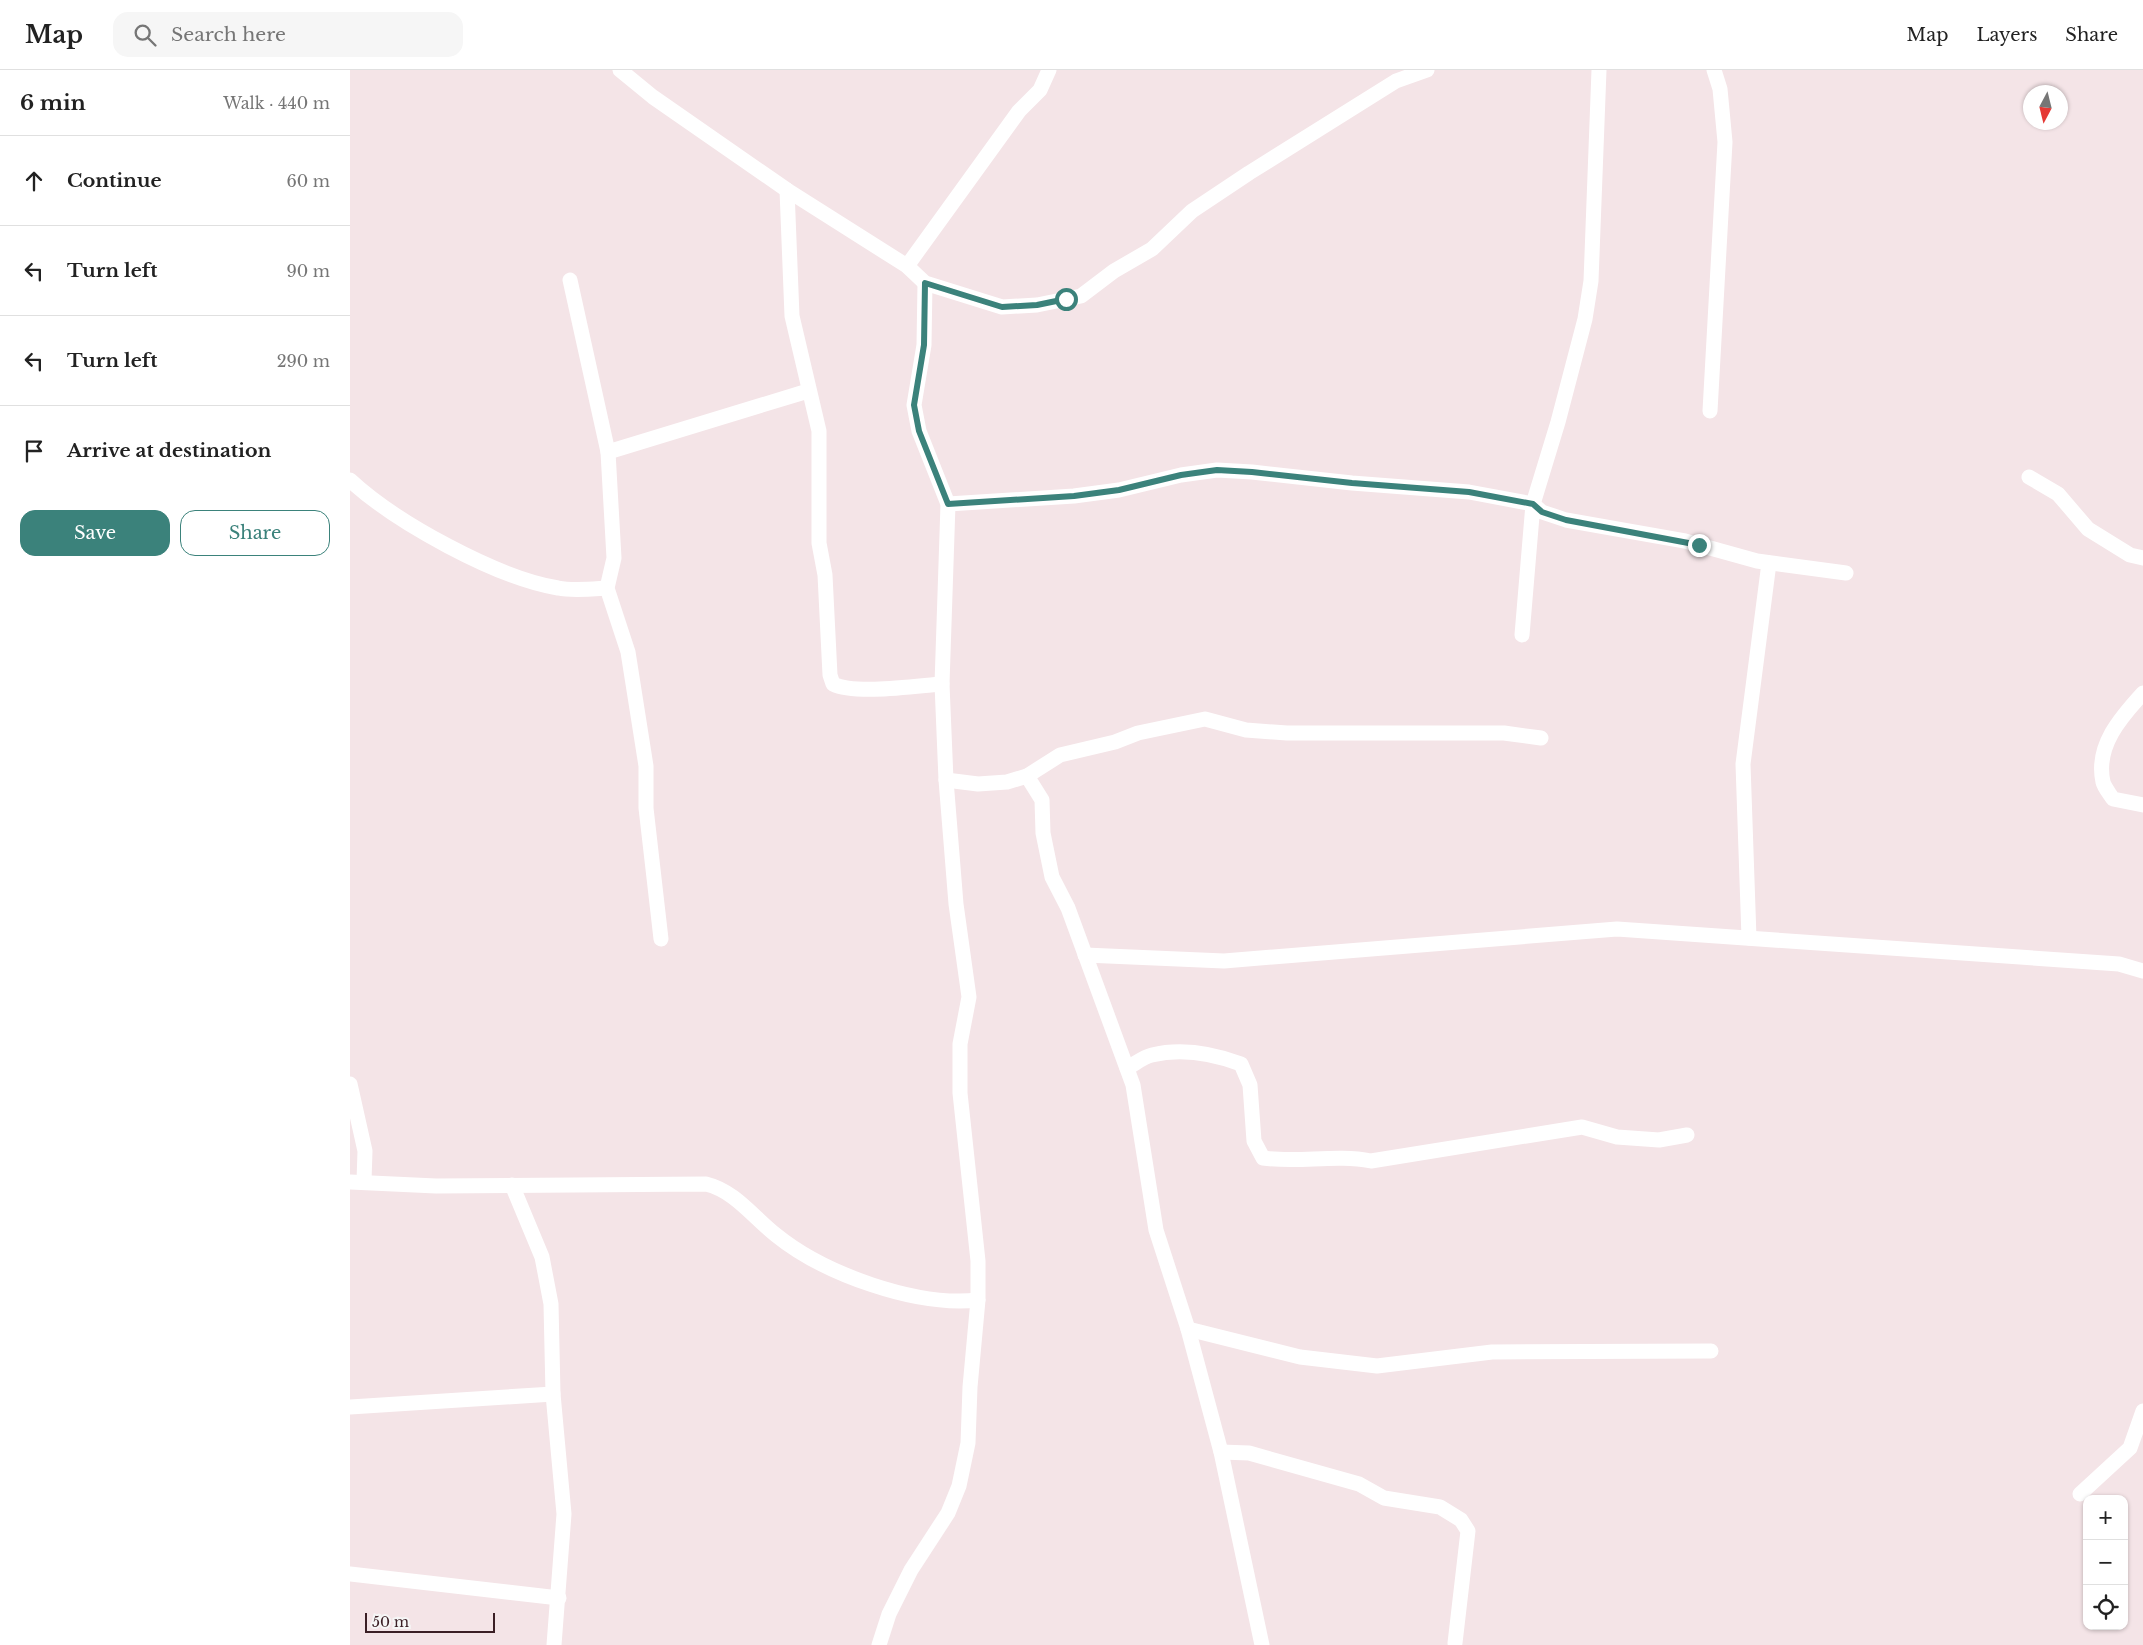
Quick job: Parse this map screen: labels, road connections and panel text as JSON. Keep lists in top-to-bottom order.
{
  "scale_bar": "50 m",
  "north": "bottom",
  "page": {
    "header": "Map",
    "search": "Search here",
    "nav": ["Map", "Layers", "Share"],
    "heading": ["6 min", "Walk · 440 m"],
    "list": [
      ["Continue", "60 m"],
      ["Turn left", "90 m"],
      ["Turn left", "290 m"],
      "Arrive at destination"
    ],
    "buttons": ["Save", "Share"],
    "map_buttons": ["+", "−"],
    "scale": "50 m"
  }
}
